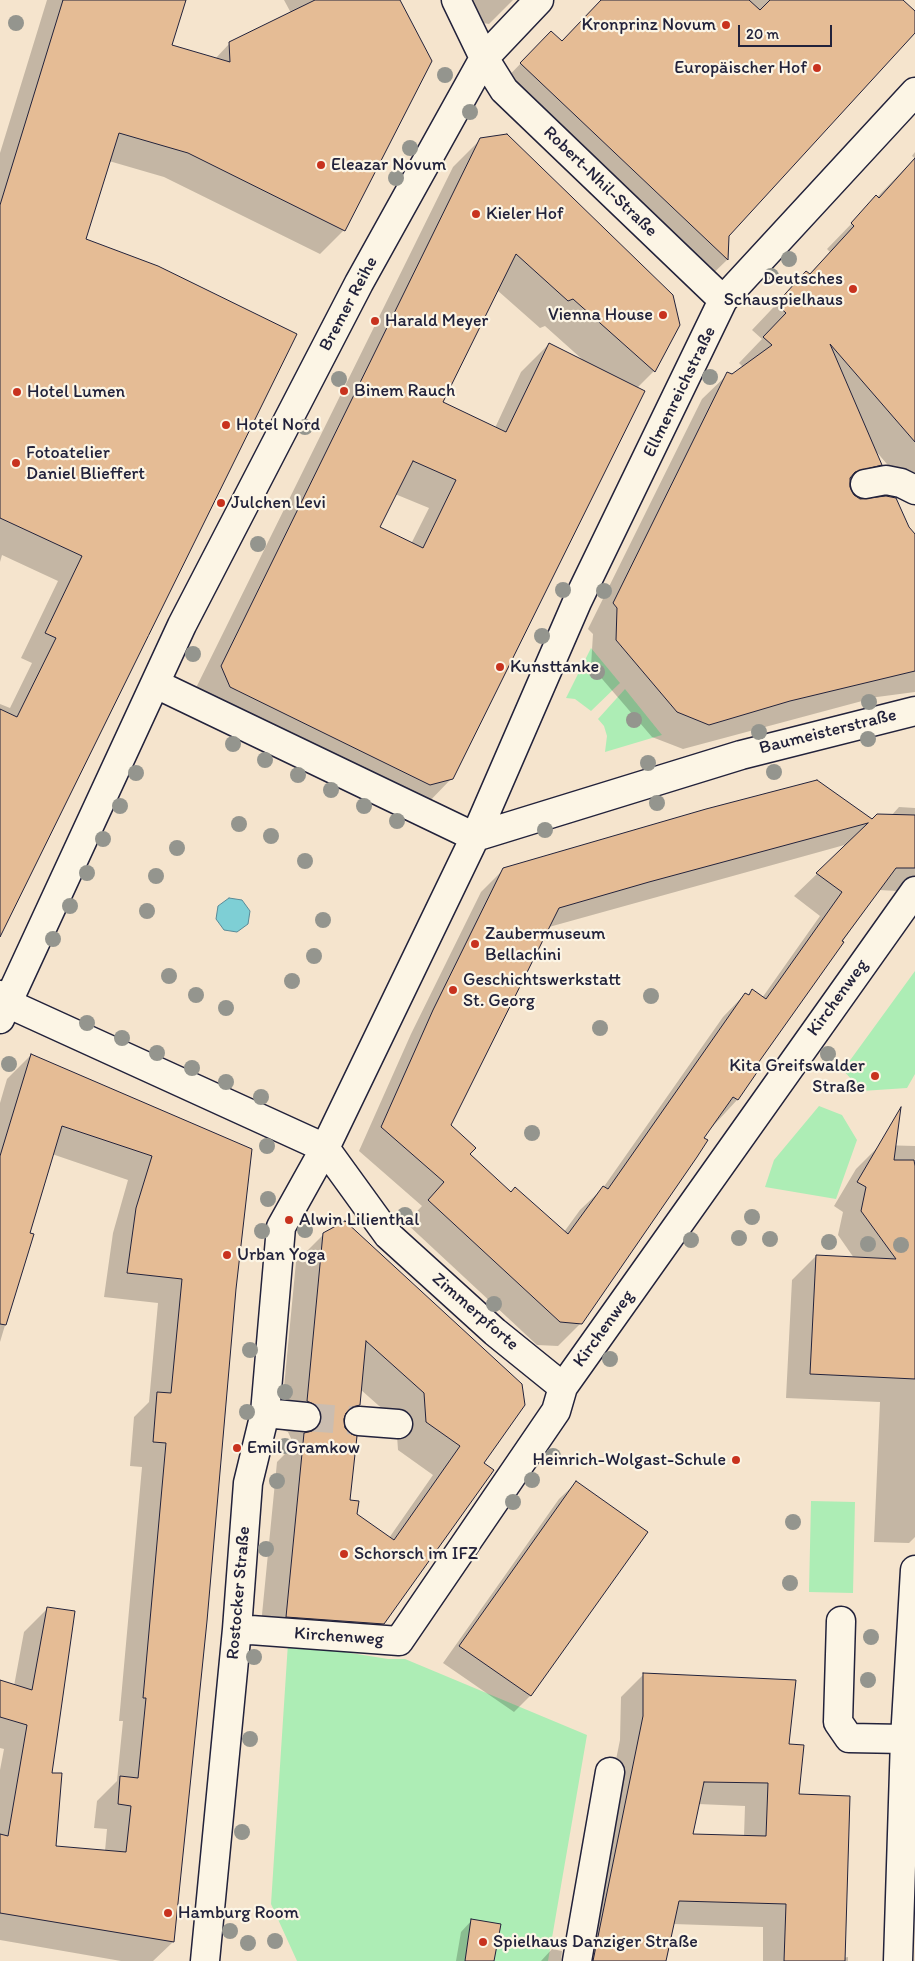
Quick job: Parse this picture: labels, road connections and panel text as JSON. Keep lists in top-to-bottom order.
{
  "streets": {
    "street": [
      "Robert-Nhil-Straße",
      "Bremer Reihe",
      "Ellmenreichstraße",
      "Baumeisterstraße",
      "Kirchenweg",
      "Zimmerpforte",
      "Rostocker Straße"
    ]
  },
  "crossings": [
    ["Robert-Nhil-Straße", "Bremer Reihe"],
    ["Robert-Nhil-Straße", "Ellmenreichstraße"],
    ["Ellmenreichstraße", "Baumeisterstraße"],
    ["Ellmenreichstraße", "Zimmerpforte"],
    ["Ellmenreichstraße", "Rostocker Straße"],
    ["Kirchenweg", "Zimmerpforte"],
    ["Kirchenweg", "Rostocker Straße"]
  ],
  "places": [
    "Kronprinz Novum",
    "Europäischer Hof",
    "Eleazar Novum",
    "Kieler Hof",
    "Deutsches Schauspielhaus",
    "Vienna House",
    "Harald Meyer",
    "Binem Rauch",
    "Hotel Lumen",
    "Hotel Nord",
    "Fotoatelier Daniel Blieffert",
    "Julchen Levi",
    "Kunsttanke",
    "Zaubermuseum Bellachini",
    "Geschichtswerkstatt St. Georg",
    "Kita Greifswalder Straße",
    "Alwin Lilienthal",
    "Urban Yoga",
    "Emil Gramkow",
    "Heinrich-Wolgast-Schule",
    "Schorsch im IFZ",
    "Hamburg Room",
    "Spielhaus Danziger Straße"
  ],
  "scale_bar": "20 m"
}
